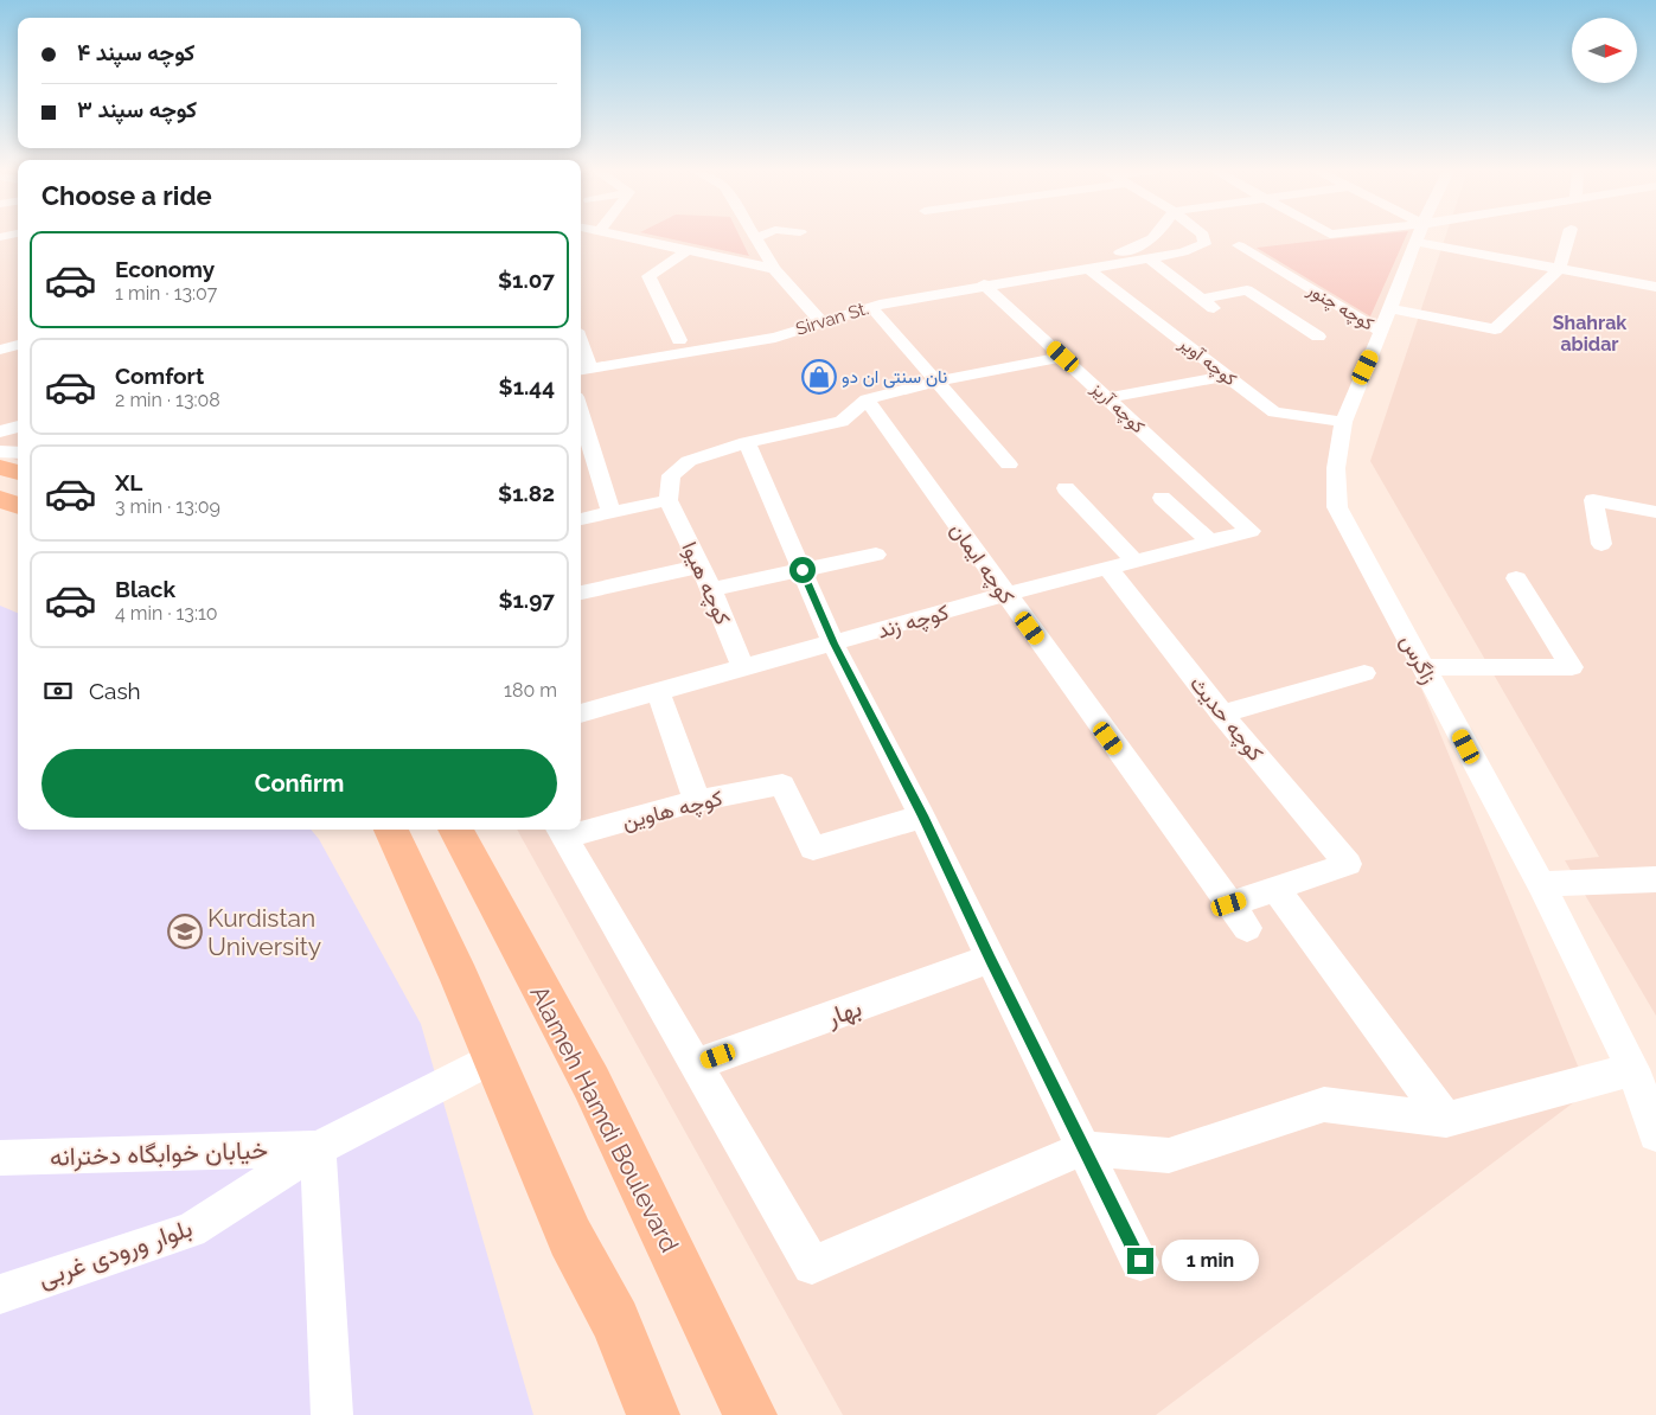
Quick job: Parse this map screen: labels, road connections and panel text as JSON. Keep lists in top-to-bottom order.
{
  "streets": {
    "main road": ["Alameh Hamdi Boulevard"],
    "street": [
      "کوچه چنور",
      "Sirvan St.",
      "کوچه آویر",
      "کوچه آریز",
      "کوچه ایمان",
      "کوچه هیوا",
      "کوچه زند",
      "زاگرس",
      "کوچه حدیث",
      "کوچه هاوین",
      "بهار",
      "خیابان خوابگاه دخترانه",
      "بلوار ورودی غربی"
    ]
  },
  "crossings": [
    ["کوچه چنور", "زاگرس"],
    ["Sirvan St.", "کوچه آویر"],
    ["Sirvan St.", "کوچه آریز"],
    ["کوچه آویر", "زاگرس"],
    ["کوچه آریز", "کوچه زند"],
    ["کوچه ایمان", "کوچه زند"],
    ["کوچه هیوا", "کوچه زند"],
    ["کوچه زند", "کوچه حدیث"],
    ["خیابان خوابگاه دخترانه", "بلوار ورودی غربی"]
  ],
  "districts": ["Shahrak abidar"],
  "places": {
    "shop": ["نان سنتی ان دو"],
    "school or university": ["Kurdistan University"]
  },
  "north": "right",
  "page": {
    "banner": ["کوچه سپند ۴", "کوچه سپند ۳"],
    "heading": "Choose a ride",
    "list": [
      {
        "name": "Economy",
        "note": "1 min · 13:07",
        "value": "$1.07"
      },
      {
        "name": "Comfort",
        "note": "2 min · 13:08",
        "value": "$1.44"
      },
      {
        "name": "XL",
        "note": "3 min · 13:09",
        "value": "$1.82"
      },
      {
        "name": "Black",
        "note": "4 min · 13:10",
        "value": "$1.97"
      }
    ],
    "pay": ["Cash", "180 m"],
    "buttons": "Confirm",
    "bubble": "1 min"
  }
}
